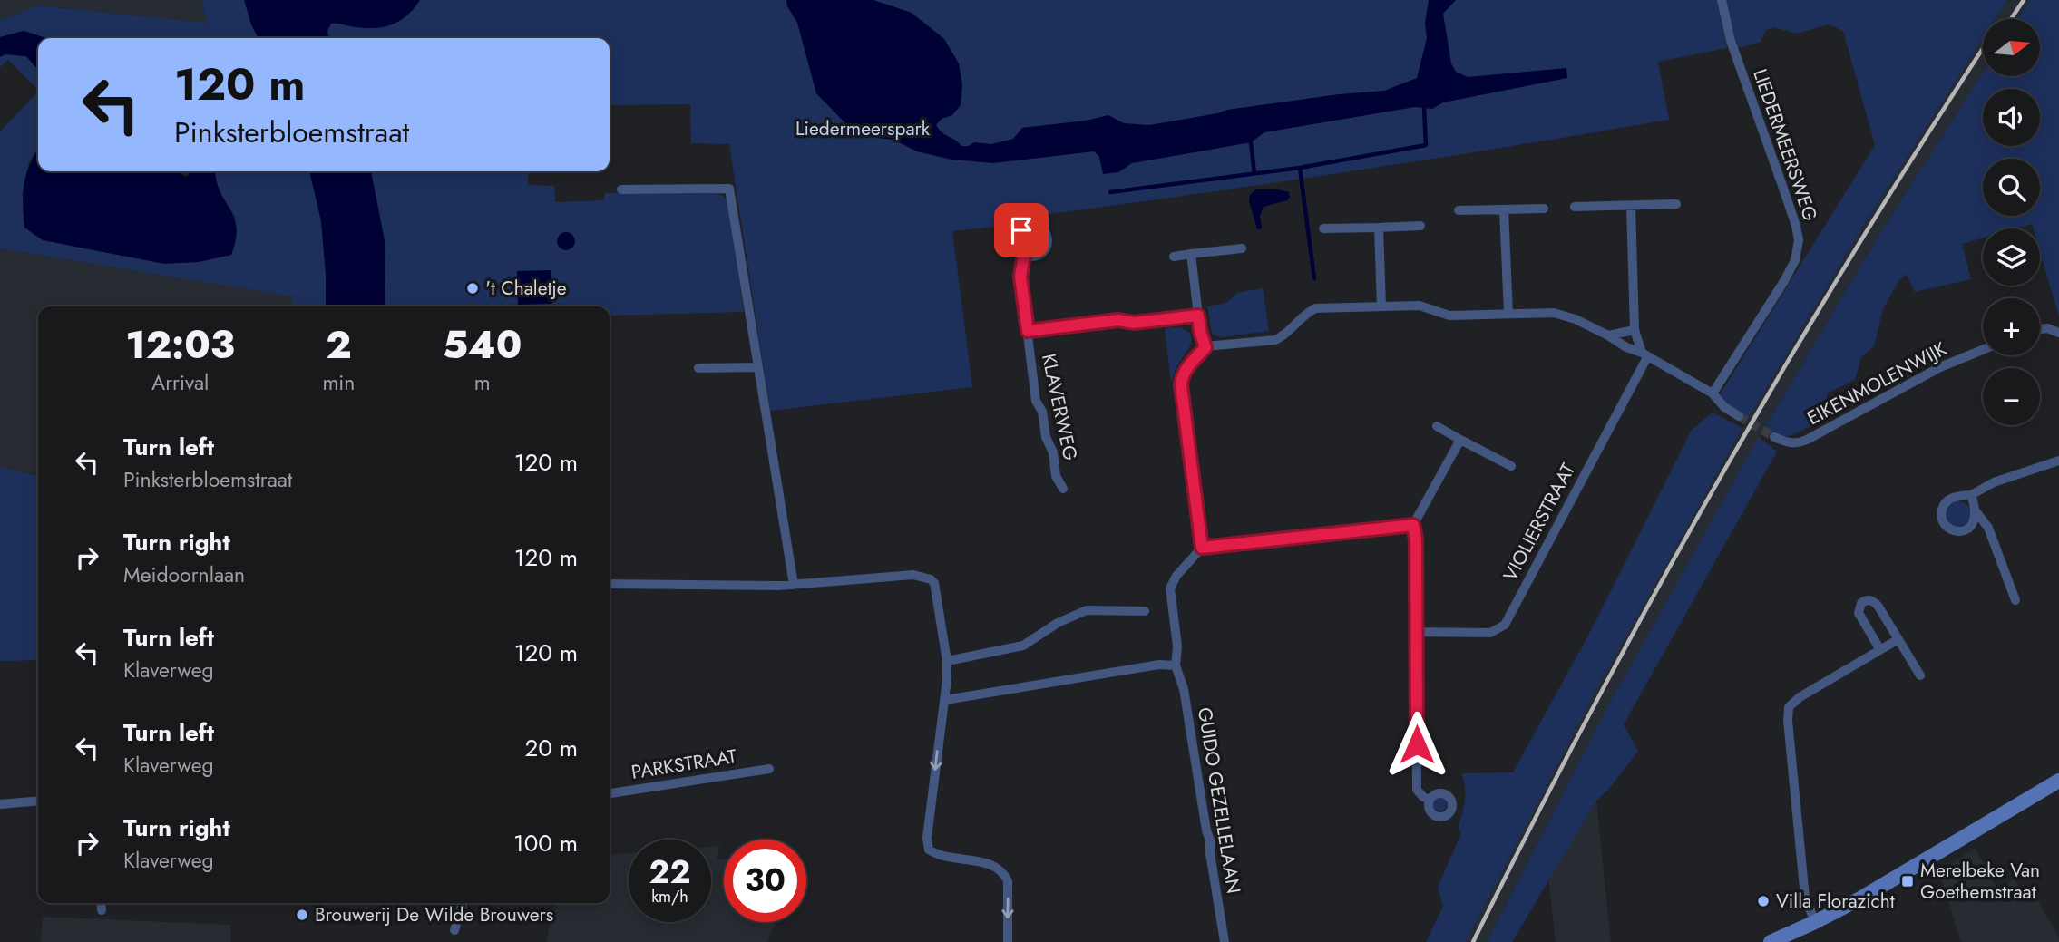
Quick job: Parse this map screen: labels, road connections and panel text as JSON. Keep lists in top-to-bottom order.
{
  "streets": {
    "street": [
      "LIEDERMEERSWEG",
      "EIKENMOLENWIJK",
      "KLAVERWEG",
      "VIOLIERSTRAAT",
      "PARKSTRAAT",
      "GUIDO GEZELLELAAN"
    ]
  },
  "parks": ["Liedermeerspark"],
  "places": {
    "other": ["'t Chaletje", "Villa Florazicht", "Brouwerij De Wilde Brouwers"],
    "transit": ["Merelbeke Van Goethemstraat"]
  },
  "north": "right",
  "page": {
    "map_buttons": ["+", "−"],
    "turn": ["120 m", "Pinksterbloemstraat"],
    "eta": [
      "12:03",
      "Arrival",
      "2",
      "min",
      "540",
      "m"
    ],
    "list": [
      {
        "name": "Turn left",
        "note": "Pinksterbloemstraat",
        "value": "120 m"
      },
      {
        "name": "Turn right",
        "note": "Meidoornlaan",
        "value": "120 m"
      },
      {
        "name": "Turn left",
        "note": "Klaverweg",
        "value": "120 m"
      },
      {
        "name": "Turn left",
        "note": "Klaverweg",
        "value": "20 m"
      },
      {
        "name": "Turn right",
        "note": "Klaverweg",
        "value": "100 m"
      }
    ],
    "speed": "22 km/h",
    "limit": "30"
  }
}
